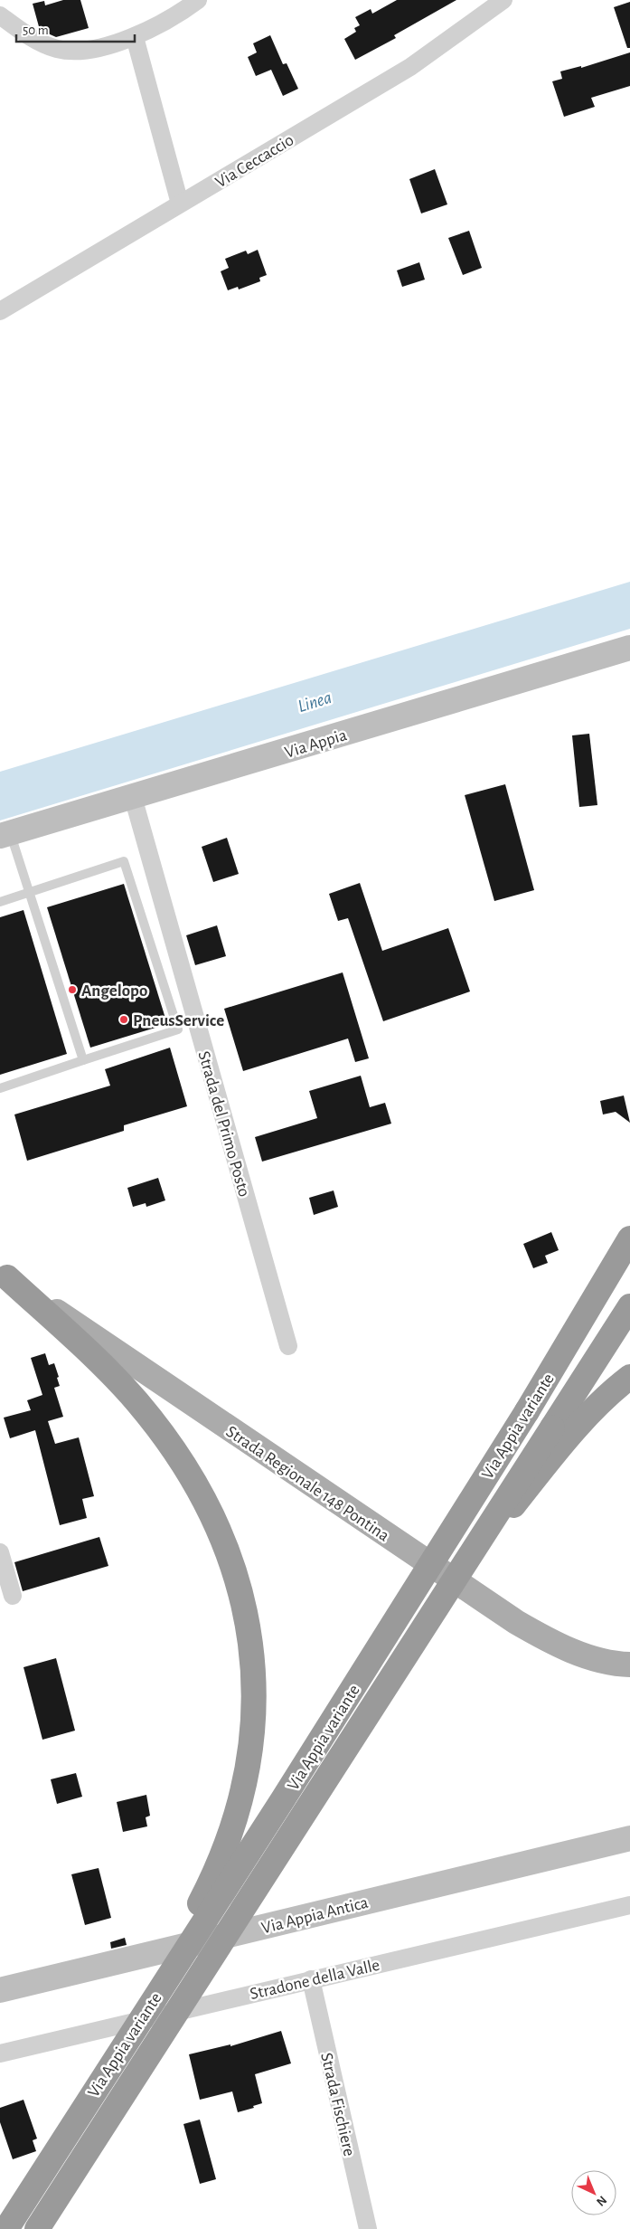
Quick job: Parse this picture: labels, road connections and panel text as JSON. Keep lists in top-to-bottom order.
{
  "streets": {
    "highway": ["Via Appia variante"],
    "main road": ["Via Appia", "Strada Regionale 148 Pontina", "Via Appia Antica"],
    "street": [
      "Via Ceccaccio",
      "Strada del Primo Posto",
      "Stradone della Valle",
      "Strada Fischiere"
    ]
  },
  "crossings": [
    ["Via Appia", "Strada del Primo Posto"],
    ["Stradone della Valle", "Strada Fischiere"]
  ],
  "water": ["Linea"],
  "places": ["Angelopo", "PneusService"],
  "scale_bar": "50 m",
  "north": "bottom right"
}
